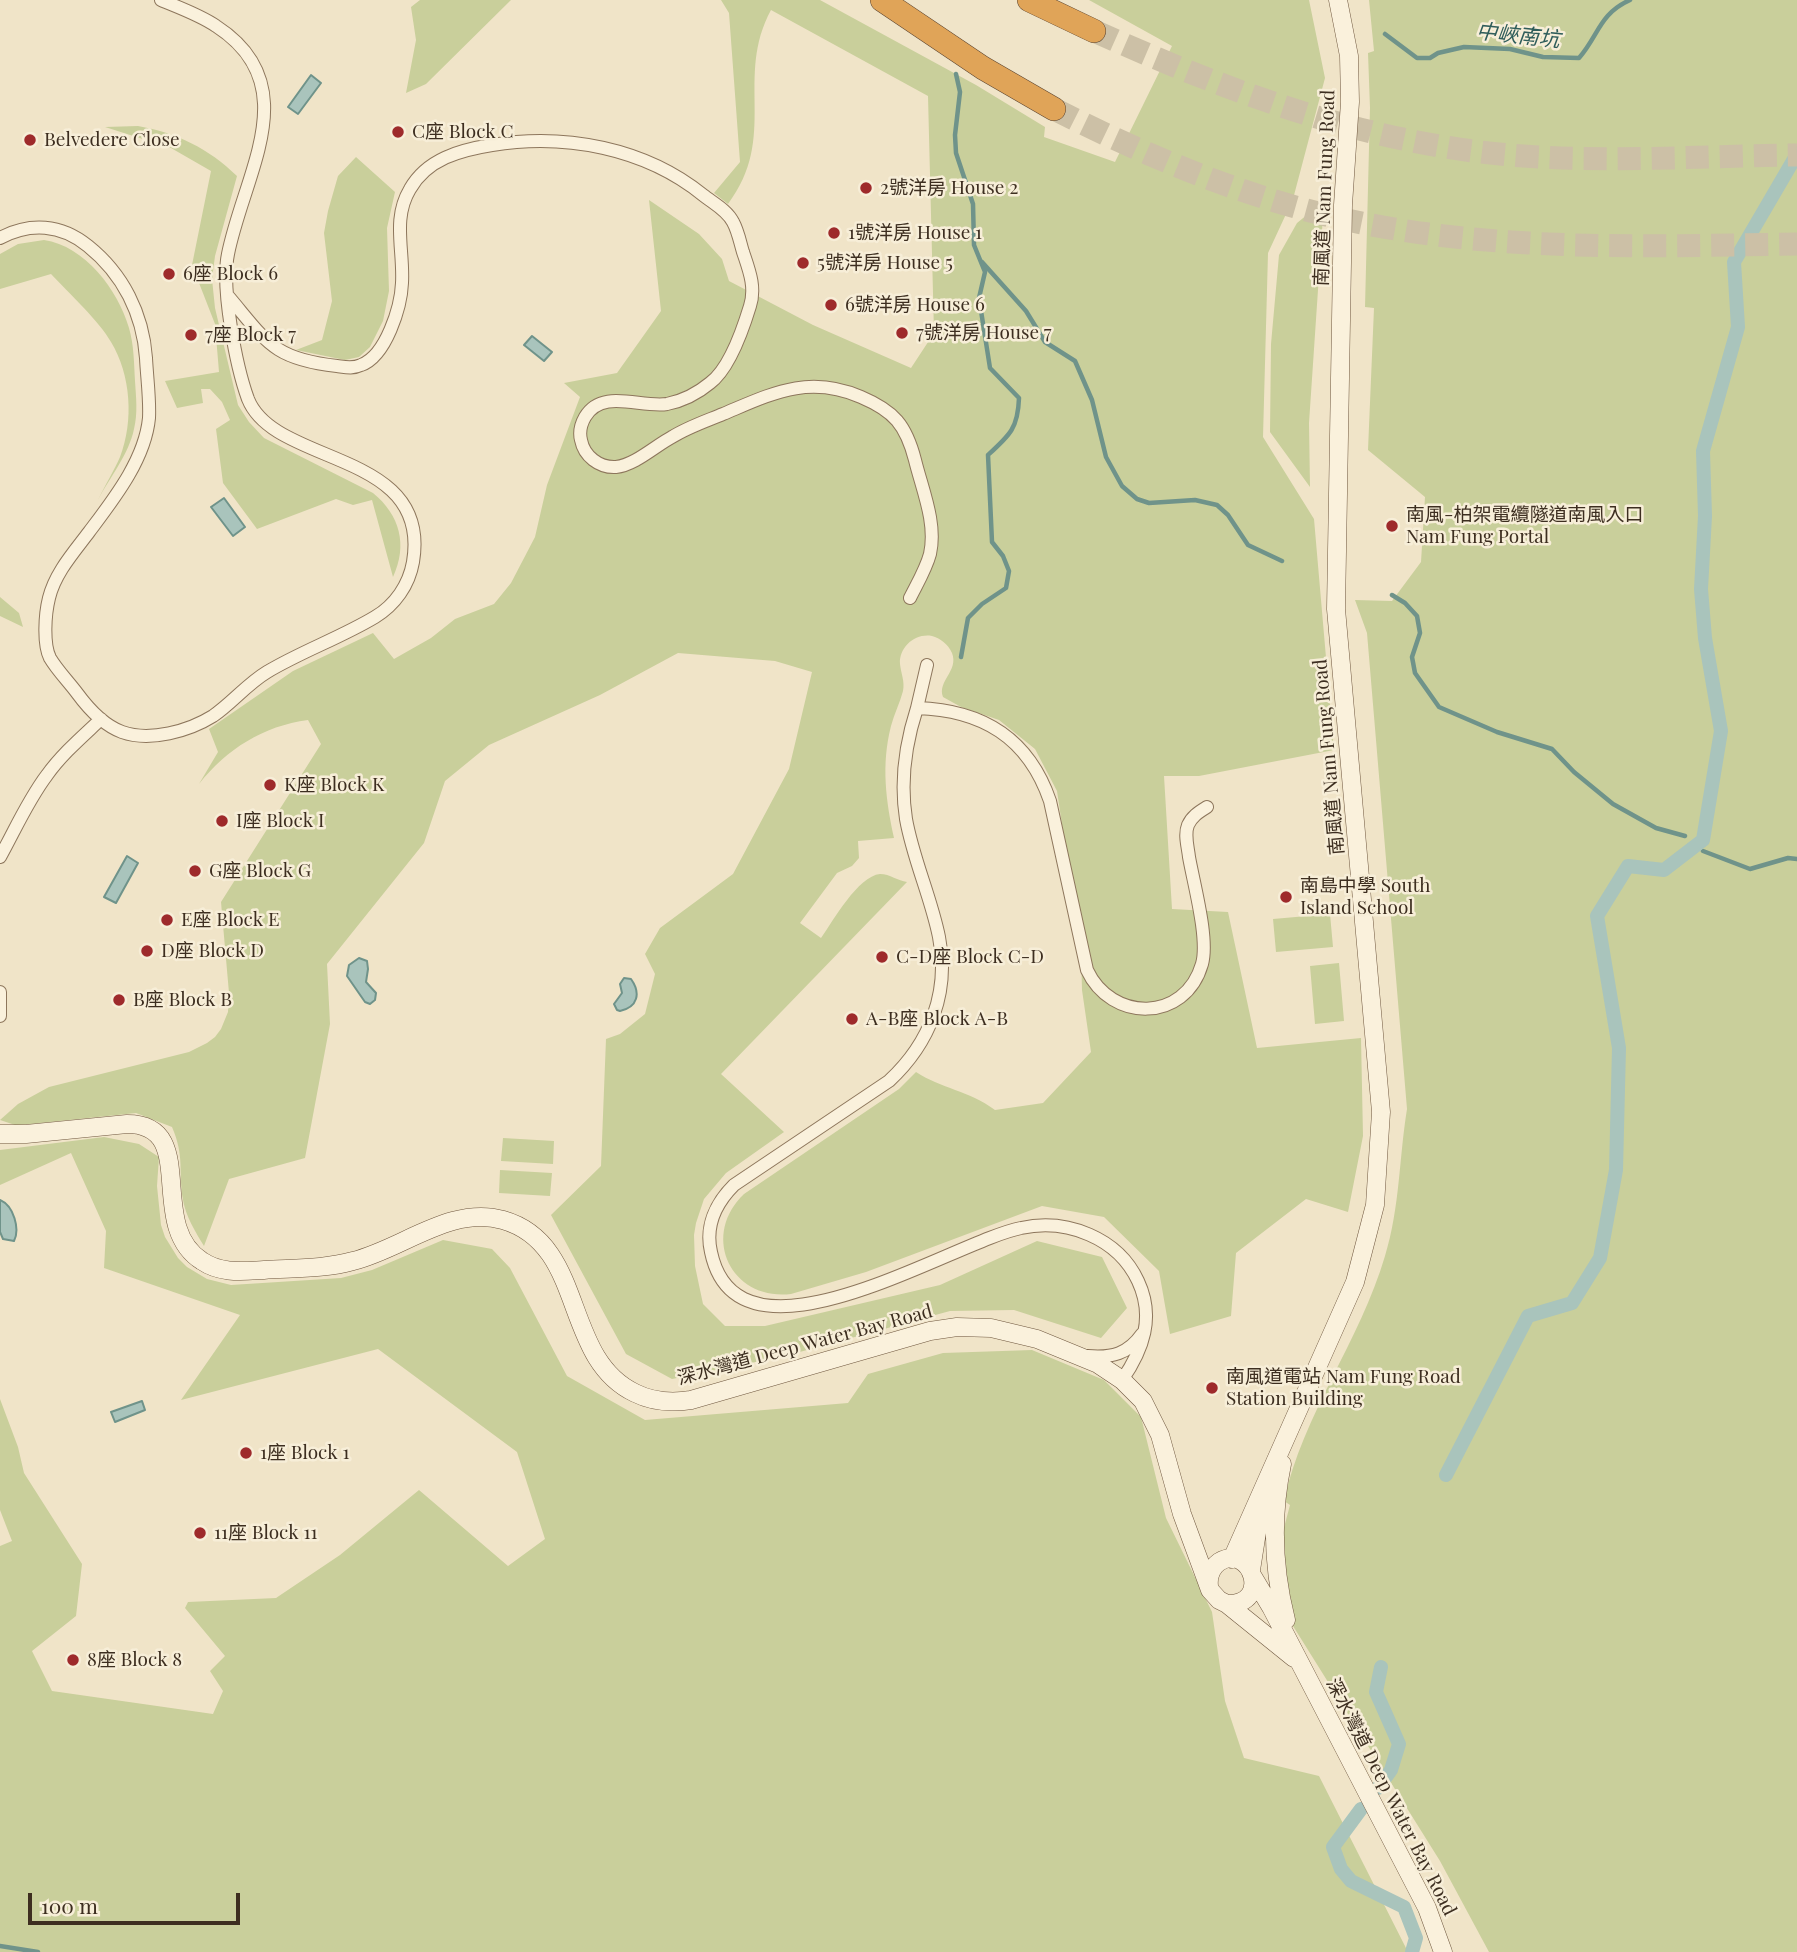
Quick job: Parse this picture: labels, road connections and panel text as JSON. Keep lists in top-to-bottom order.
{
  "streets": {
    "main road": ["南風道 Nam Fung Road", "深水灣道 Deep Water Bay Road"]
  },
  "crossings": [
    ["南風道 Nam Fung Road", "深水灣道 Deep Water Bay Road"]
  ],
  "water": ["中峽南坑"],
  "places": [
    "C座 Block C",
    "Belvedere Close",
    "2號洋房 House 2",
    "1號洋房 House 1",
    "5號洋房 House 5",
    "6座 Block 6",
    "6號洋房 House 6",
    "7號洋房 House 7",
    "7座 Block 7",
    "南風-柏架電纜隧道南風入口 Nam Fung Portal",
    "K座 Block K",
    "I座 Block I",
    "G座 Block G",
    "南島中學 South Island School",
    "E座 Block E",
    "D座 Block D",
    "C-D座 Block C-D",
    "B座 Block B",
    "A-B座 Block A-B",
    "南風道電站 Nam Fung Road Station Building",
    "1座 Block 1",
    "11座 Block 11",
    "8座 Block 8"
  ],
  "scale_bar": "100 m"
}
